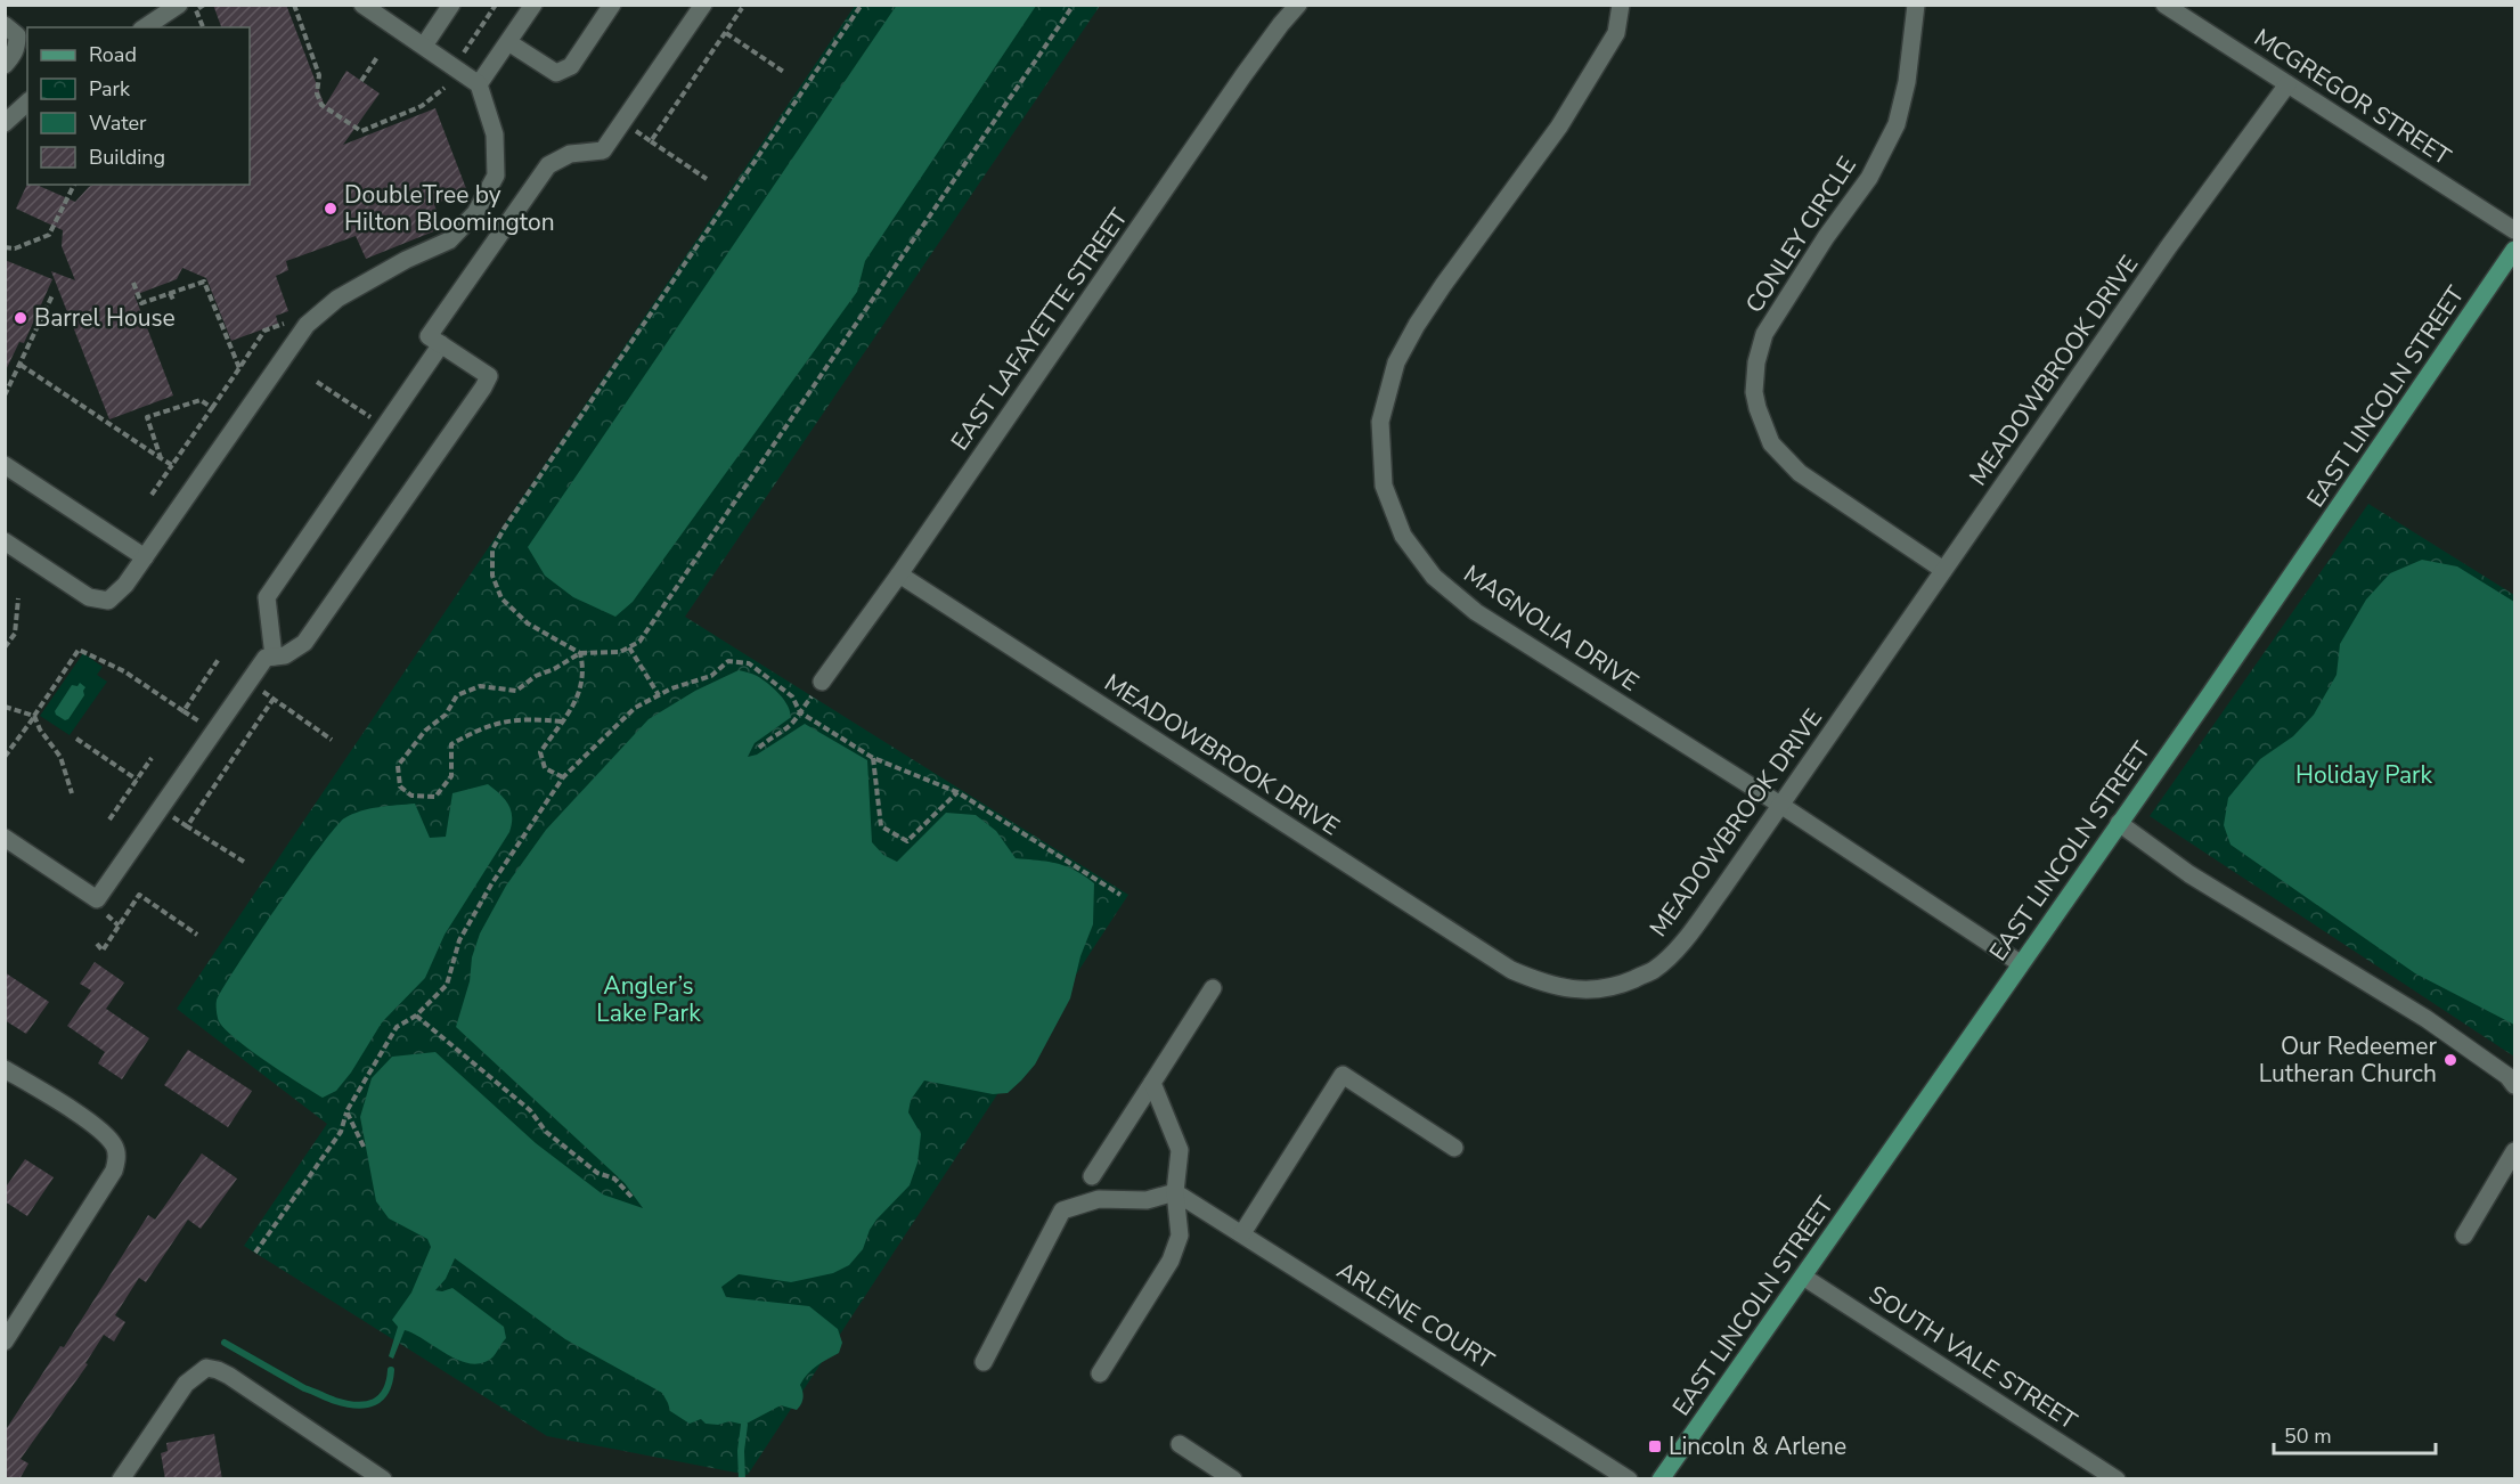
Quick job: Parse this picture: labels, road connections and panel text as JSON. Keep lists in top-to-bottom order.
{
  "streets": {
    "main road": ["EAST LINCOLN STREET"],
    "street": [
      "MCGREGOR STREET",
      "CONLEY CIRCLE",
      "EAST LAFAYETTE STREET",
      "MEADOWBROOK DRIVE",
      "MAGNOLIA DRIVE",
      "ARLENE COURT",
      "SOUTH VALE STREET"
    ]
  },
  "crossings": [
    ["MCGREGOR STREET", "MEADOWBROOK DRIVE"],
    ["CONLEY CIRCLE", "MEADOWBROOK DRIVE"],
    ["EAST LAFAYETTE STREET", "MEADOWBROOK DRIVE"],
    ["MEADOWBROOK DRIVE", "MAGNOLIA DRIVE"],
    ["EAST LINCOLN STREET", "MAGNOLIA DRIVE"],
    ["EAST LINCOLN STREET", "SOUTH VALE STREET"]
  ],
  "parks": ["Holiday Park", "Angler’s Lake Park"],
  "places": {
    "other": ["DoubleTree by Hilton Bloomington", "Barrel House", "Our Redeemer Lutheran Church"],
    "transit": ["Lincoln & Arlene"]
  },
  "legend": [
    "Road",
    "Park",
    "Water",
    "Building"
  ],
  "scale_bar": "50 m"
}
